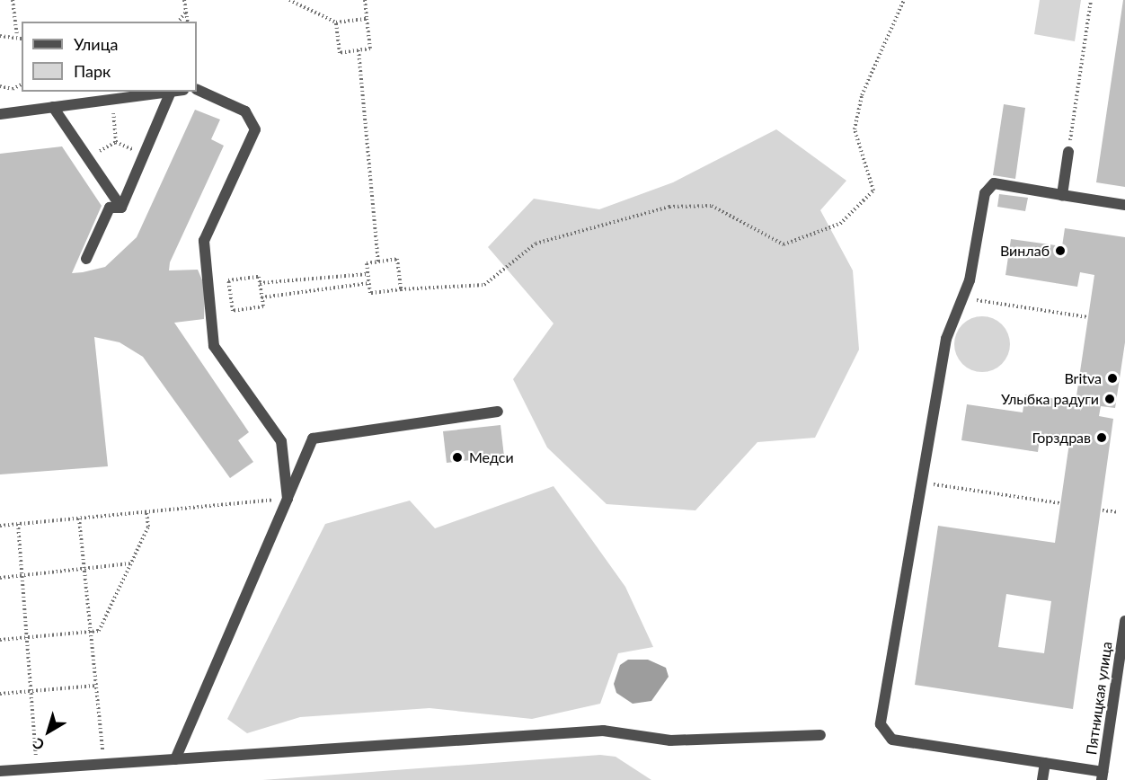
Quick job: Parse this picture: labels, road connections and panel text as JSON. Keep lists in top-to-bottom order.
{
  "streets": {
    "street": ["Пятницкая улица"]
  },
  "places": [
    "Винлаб",
    "Britva",
    "Улыбка радуги",
    "Горздрав",
    "Медси"
  ],
  "legend": ["Улица", "Парк"],
  "north": "bottom left"
}
